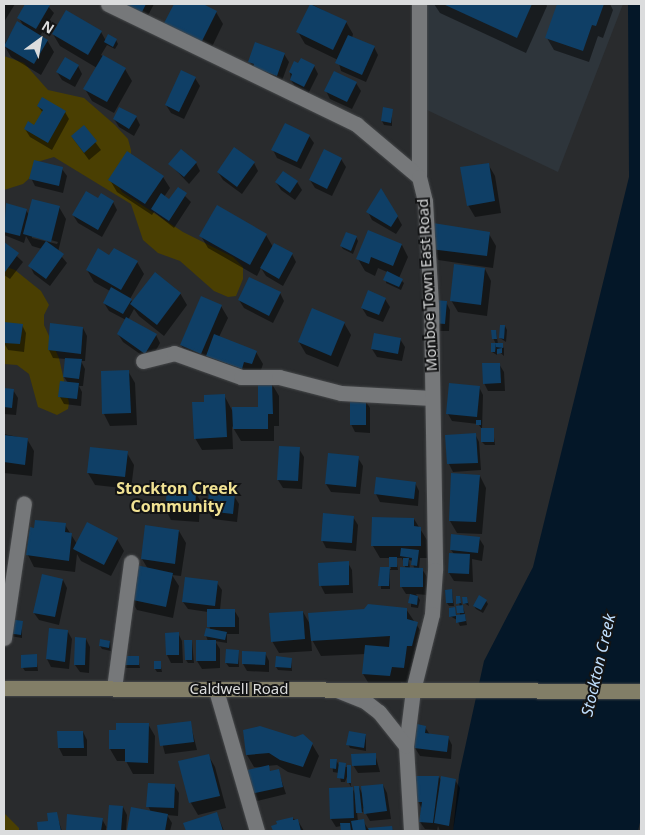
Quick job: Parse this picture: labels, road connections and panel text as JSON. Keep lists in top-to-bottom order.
{
  "streets": {
    "main road": ["Caldwell Road"],
    "street": ["Monboe Town East Road"]
  },
  "crossings": [
    ["Monboe Town East Road", "Caldwell Road"]
  ],
  "districts": ["Stockton Creek Community"],
  "water": ["Stockton Creek"],
  "north": "top right"
}
